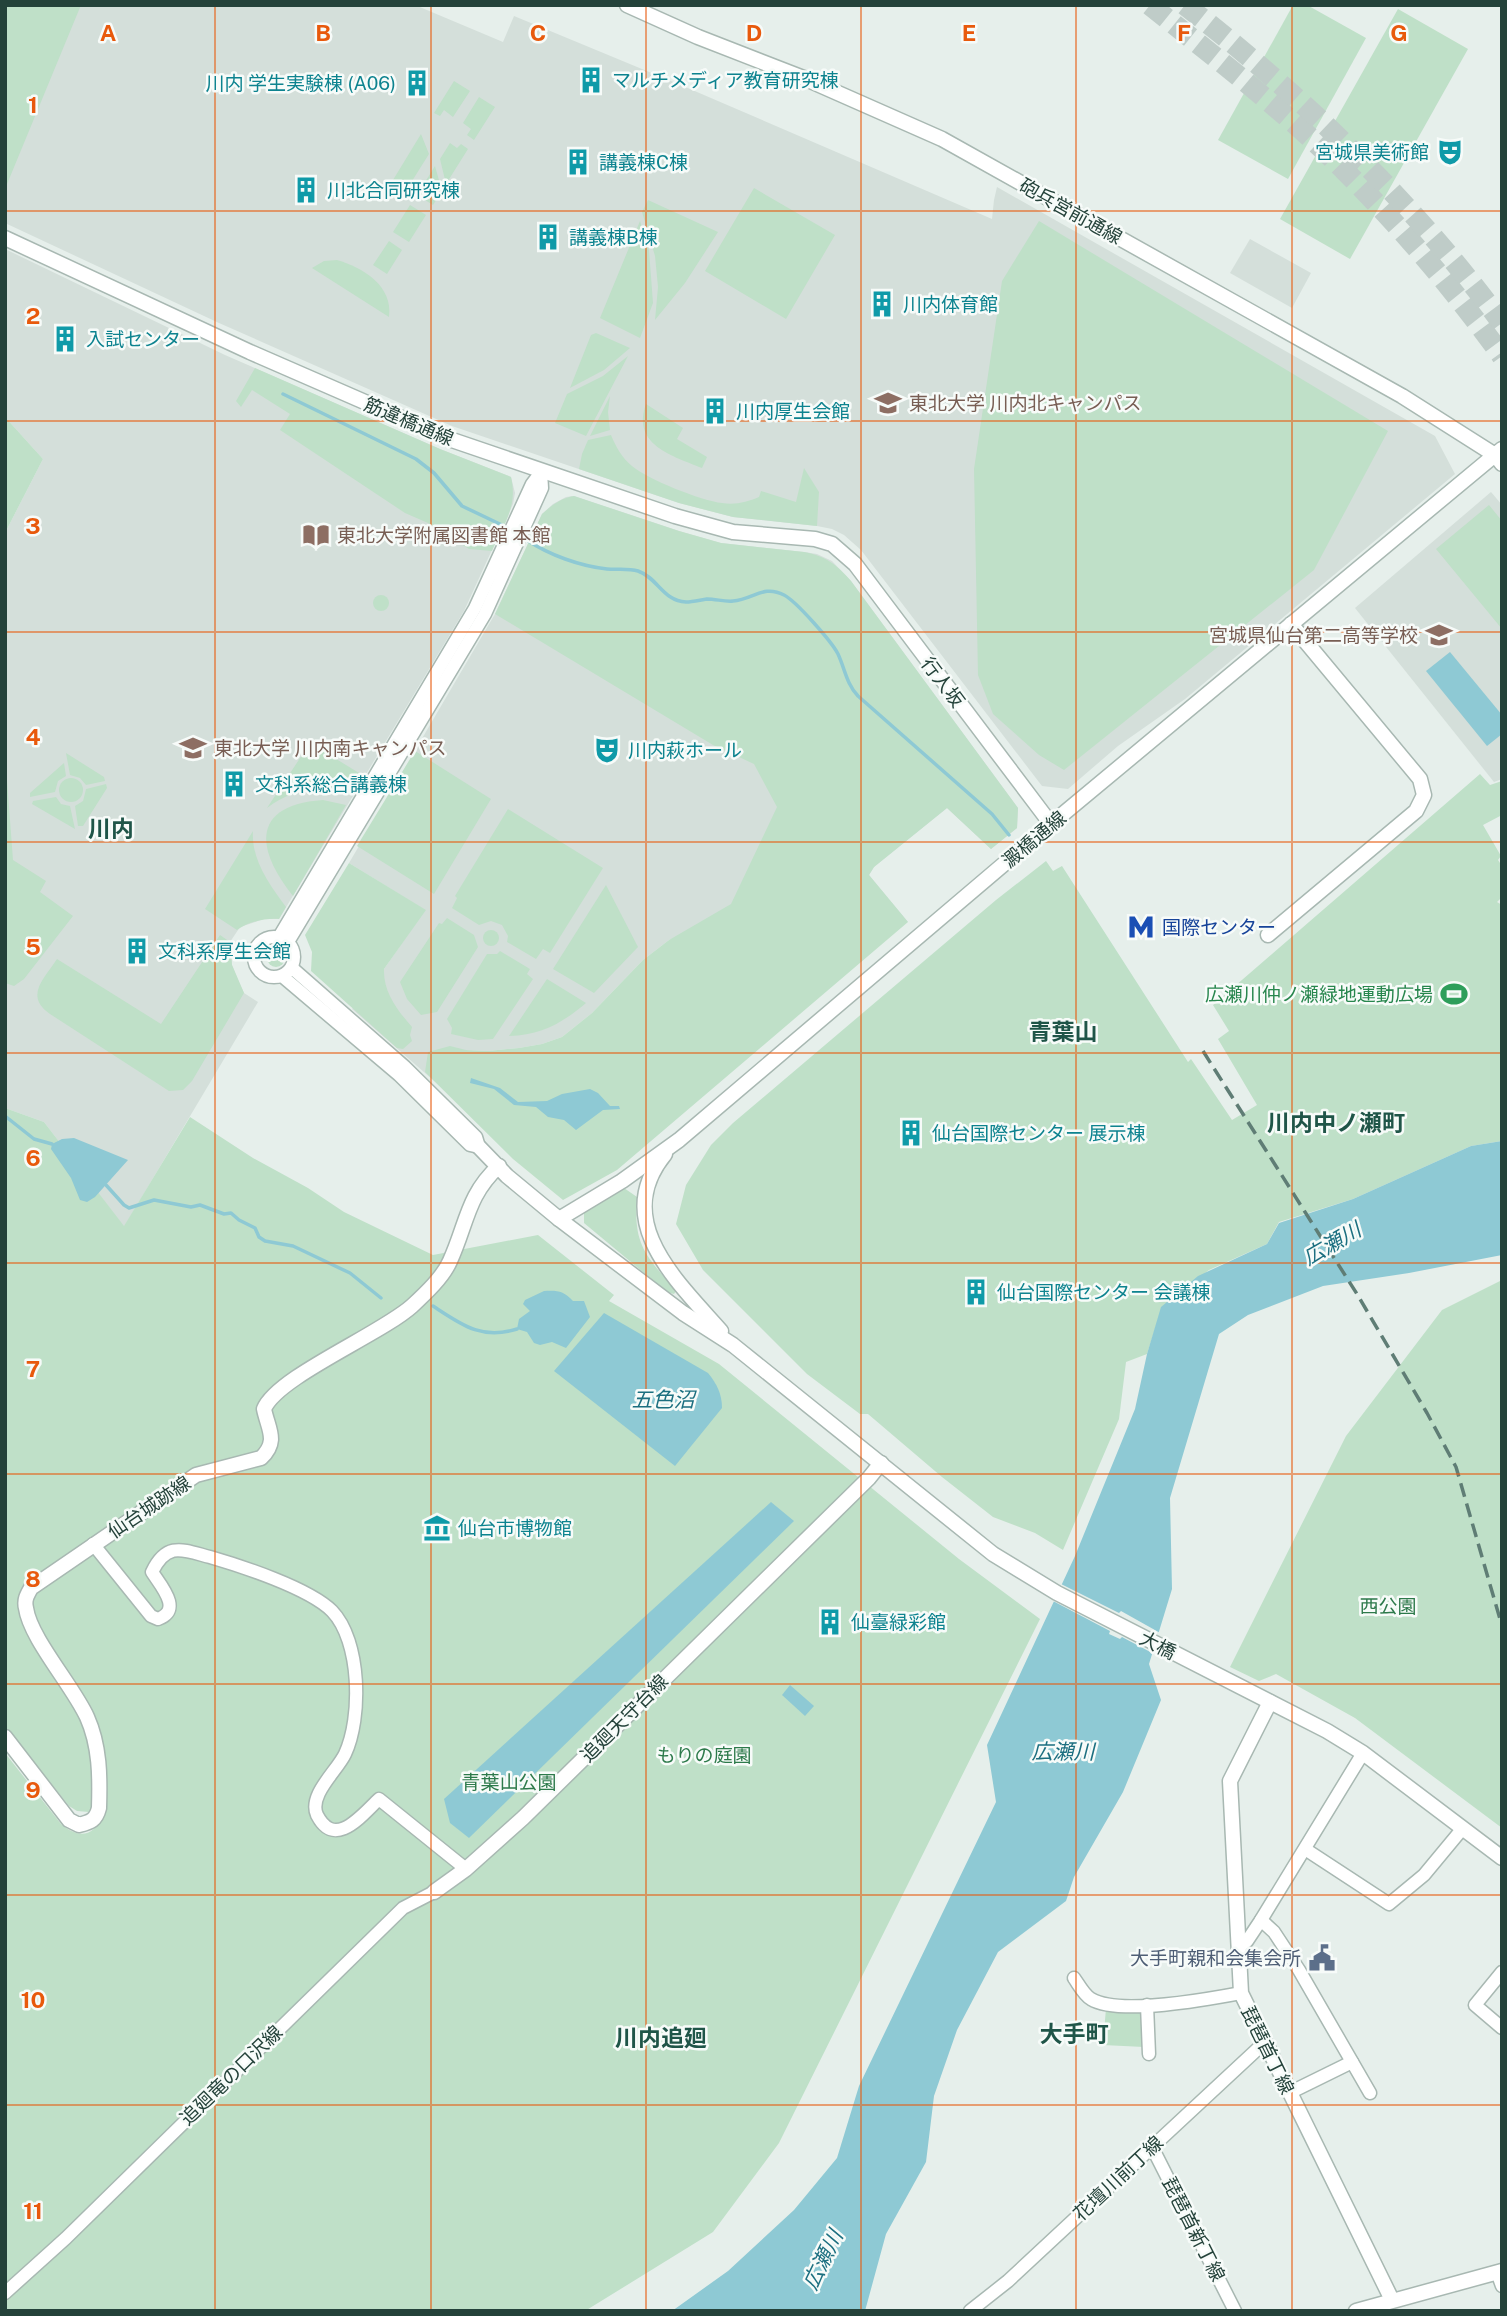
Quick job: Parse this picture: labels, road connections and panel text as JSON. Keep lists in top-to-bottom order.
{
  "streets": {
    "street": [
      "砲兵営前通線",
      "筋違橋通線",
      "行人坂",
      "澱橋通線",
      "仙台城跡線",
      "大橋",
      "追廻天守台線",
      "琵琶首丁線",
      "追廻竜の口沢線",
      "花壇川前丁線",
      "琵琶首新丁線"
    ]
  },
  "crossings": [
    ["砲兵営前通線", "澱橋通線"],
    ["筋違橋通線", "行人坂"],
    ["行人坂", "澱橋通線"],
    ["大橋", "追廻天守台線"],
    ["大橋", "琵琶首丁線"],
    ["追廻天守台線", "追廻竜の口沢線"],
    ["琵琶首丁線", "花壇川前丁線"],
    ["花壇川前丁線", "琵琶首新丁線"]
  ],
  "districts": [
    "川内",
    "青葉山",
    "川内中ノ瀬町",
    "大手町",
    "川内追廻"
  ],
  "water": ["広瀬川", "五色沼"],
  "parks": ["西公園", "もりの庭園", "青葉山公園"],
  "places": {
    "building": [
      "マルチメディア教育研究棟",
      "川内 学生実験棟 (A06)",
      "講義棟C棟",
      "川北合同研究棟",
      "講義棟B棟",
      "川内体育館",
      "入試センター",
      "川内厚生会館",
      "文科系総合講義棟",
      "文科系厚生会館",
      "仙台国際センター 展示棟",
      "仙台国際センター 会議棟",
      "仙臺緑彩館"
    ],
    "theatre": ["宮城県美術館", "川内萩ホール"],
    "school or university": ["東北大学 川内北キャンパス", "宮城県仙台第二高等学校", "東北大学 川内南キャンパス"],
    "library": ["東北大学附属図書館 本館"],
    "metro station": ["国際センター"],
    "sports": ["広瀬川仲ノ瀬緑地運動広場"],
    "museum": ["仙台市博物館"],
    "public building": ["大手町親和会集会所"]
  },
  "grid": {
    "columns": [
      "A",
      "B",
      "C",
      "D",
      "E",
      "F",
      "G"
    ],
    "rows": [
      "1",
      "2",
      "3",
      "4",
      "5",
      "6",
      "7",
      "8",
      "9",
      "10",
      "11"
    ]
  }
}
